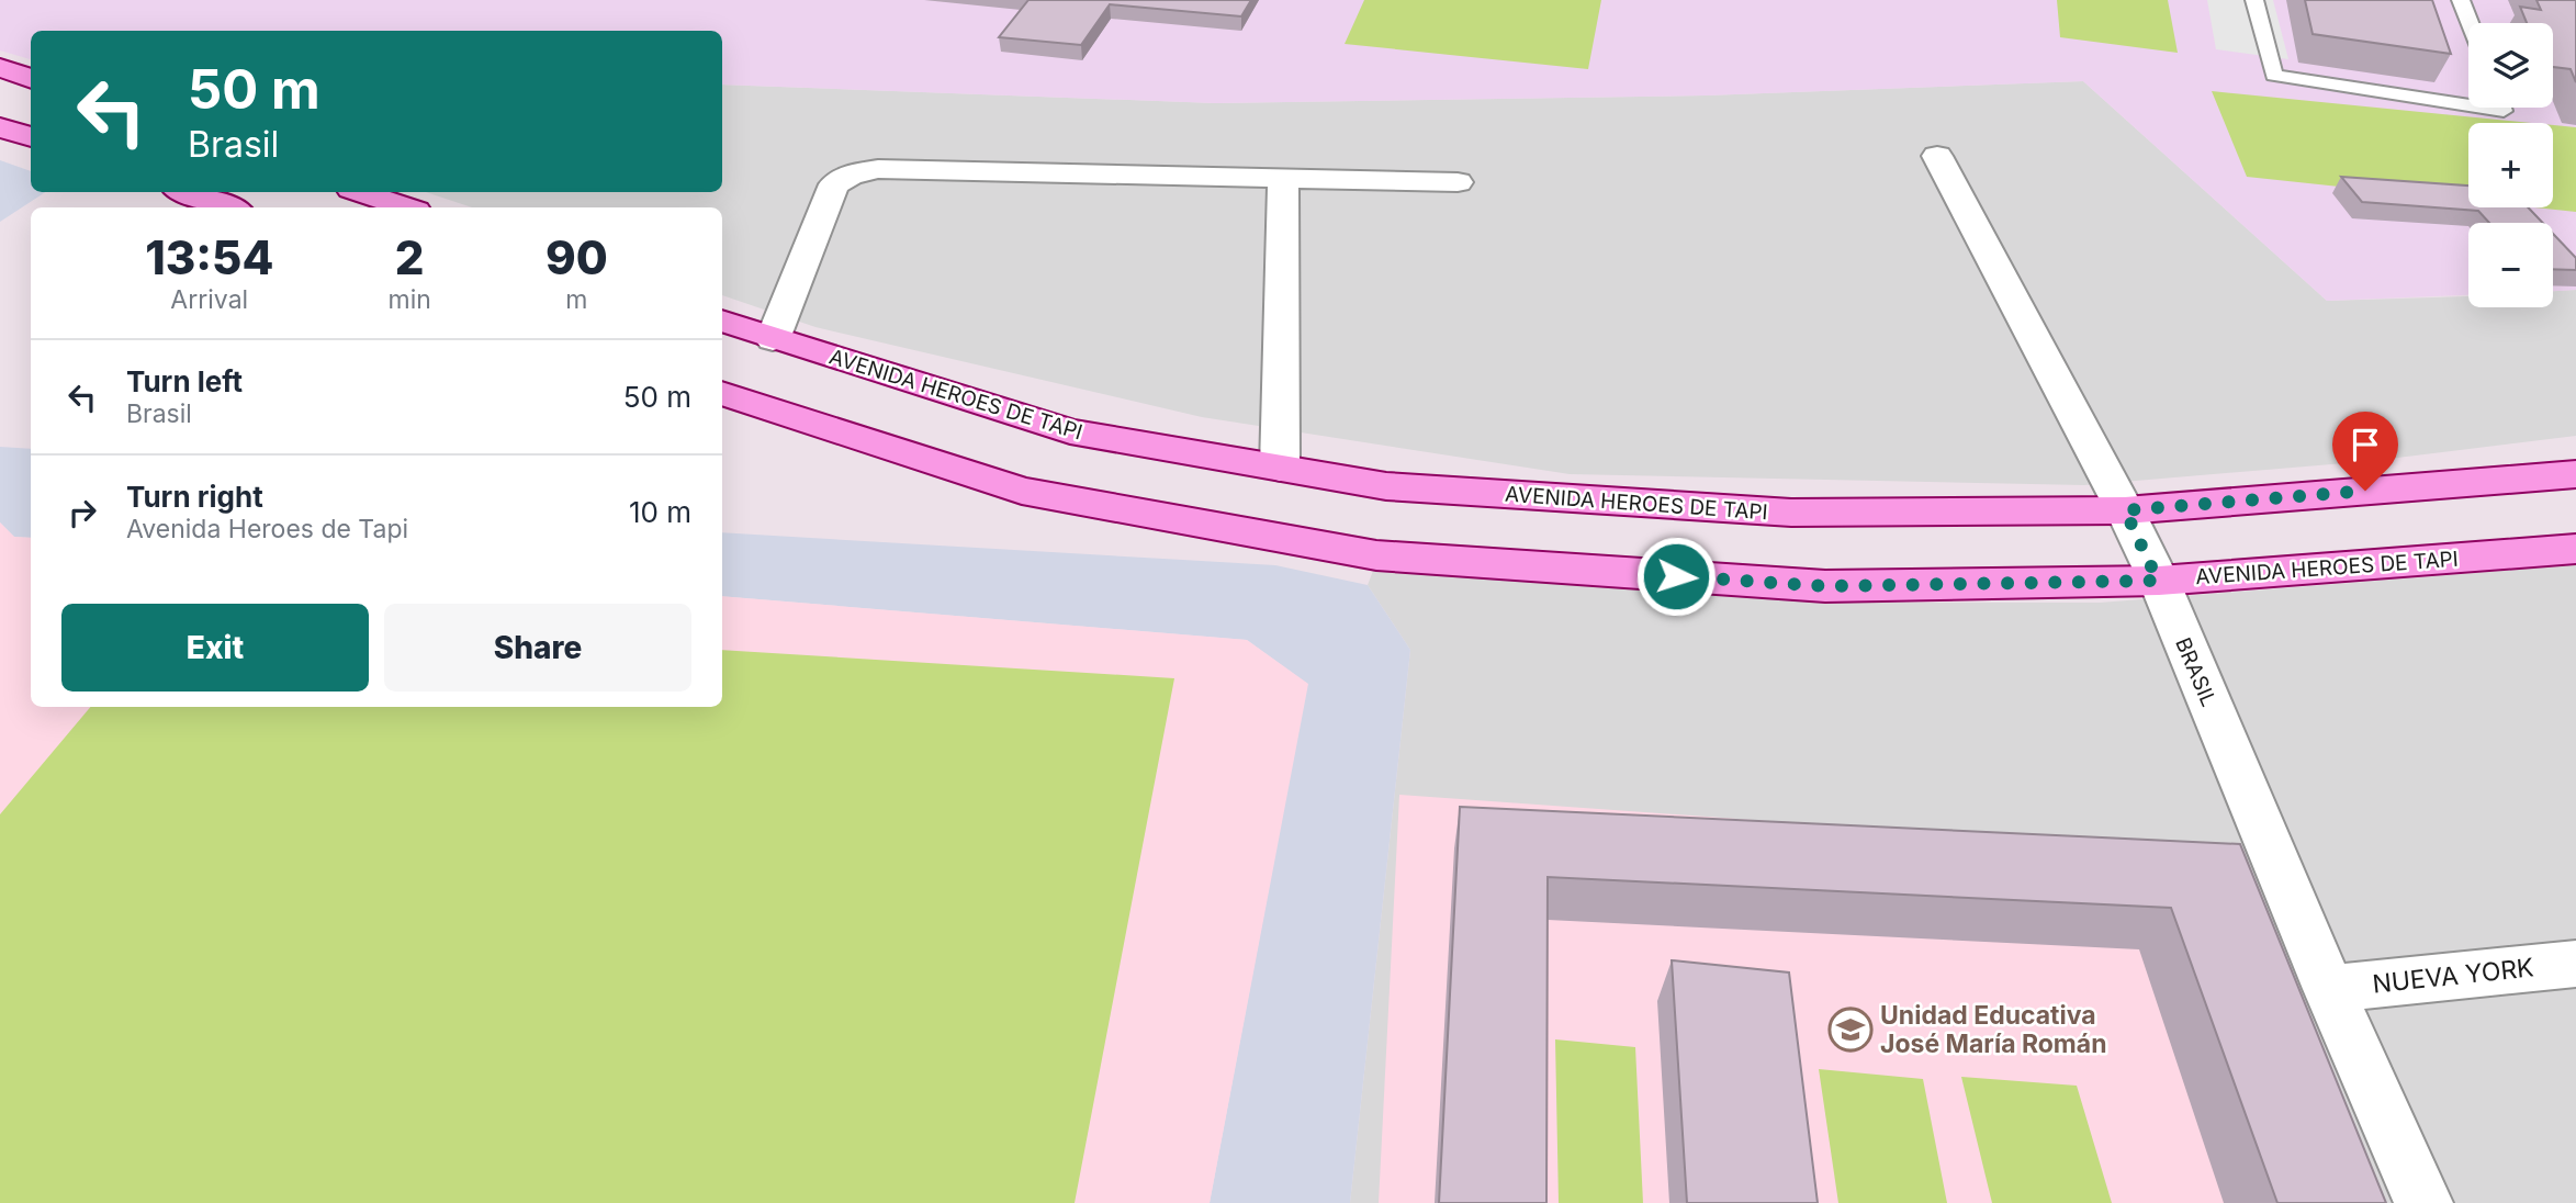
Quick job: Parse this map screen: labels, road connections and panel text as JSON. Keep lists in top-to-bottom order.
{
  "streets": {
    "main road": ["AVENIDA HEROES DE TAPI"],
    "street": ["BRASIL", "NUEVA YORK"]
  },
  "crossings": [
    ["AVENIDA HEROES DE TAPI", "BRASIL"],
    ["BRASIL", "NUEVA YORK"]
  ],
  "places": {
    "school or university": ["Unidad Educativa José María Román"]
  },
  "page": {
    "map_buttons": ["+", "−"],
    "turn": ["50 m", "Brasil"],
    "eta": [
      "13:54",
      "Arrival",
      "2",
      "min",
      "90",
      "m"
    ],
    "list": [
      {
        "name": "Turn left",
        "note": "Brasil",
        "value": "50 m"
      },
      {
        "name": "Turn right",
        "note": "Avenida Heroes de Tapi",
        "value": "10 m"
      }
    ],
    "buttons": ["Exit", "Share"]
  }
}
